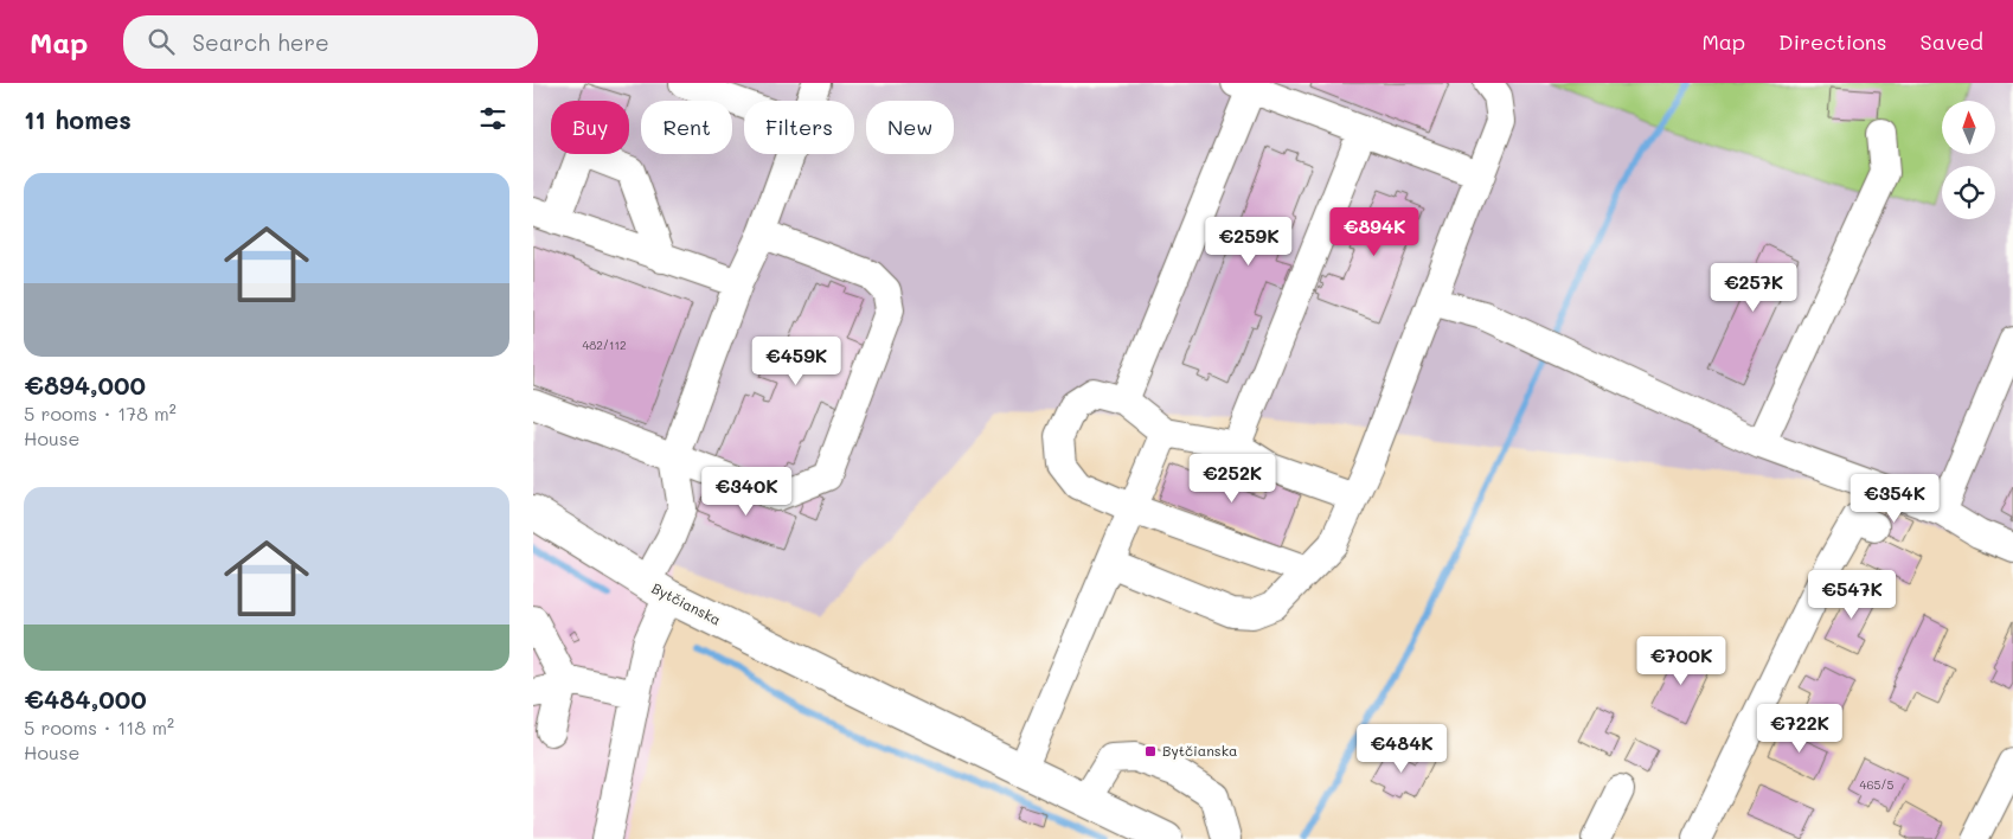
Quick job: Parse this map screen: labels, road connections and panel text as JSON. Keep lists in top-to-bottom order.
{
  "streets": {
    "main road": ["Bytčianska"]
  },
  "places": {
    "transit": ["Bytčianska"]
  },
  "house_numbers": ["482/112", "465/5"],
  "north": "top",
  "page": {
    "header": "Map",
    "search": "Search here",
    "nav": ["Map", "Directions", "Saved"],
    "heading": "11 homes",
    "chip": [
      "Buy",
      "Rent",
      "Filters",
      "New"
    ],
    "list": [
      {
        "name": "€894,000",
        "note": "5 rooms · 178 m² · House"
      },
      {
        "name": "€484,000",
        "note": "5 rooms · 118 m² · House"
      }
    ],
    "price": [
      "€894K",
      "€259K",
      "€257K",
      "€459K",
      "€252K",
      "€340K",
      "€354K",
      "€547K",
      "€700K",
      "€722K",
      "€484K"
    ]
  }
}
